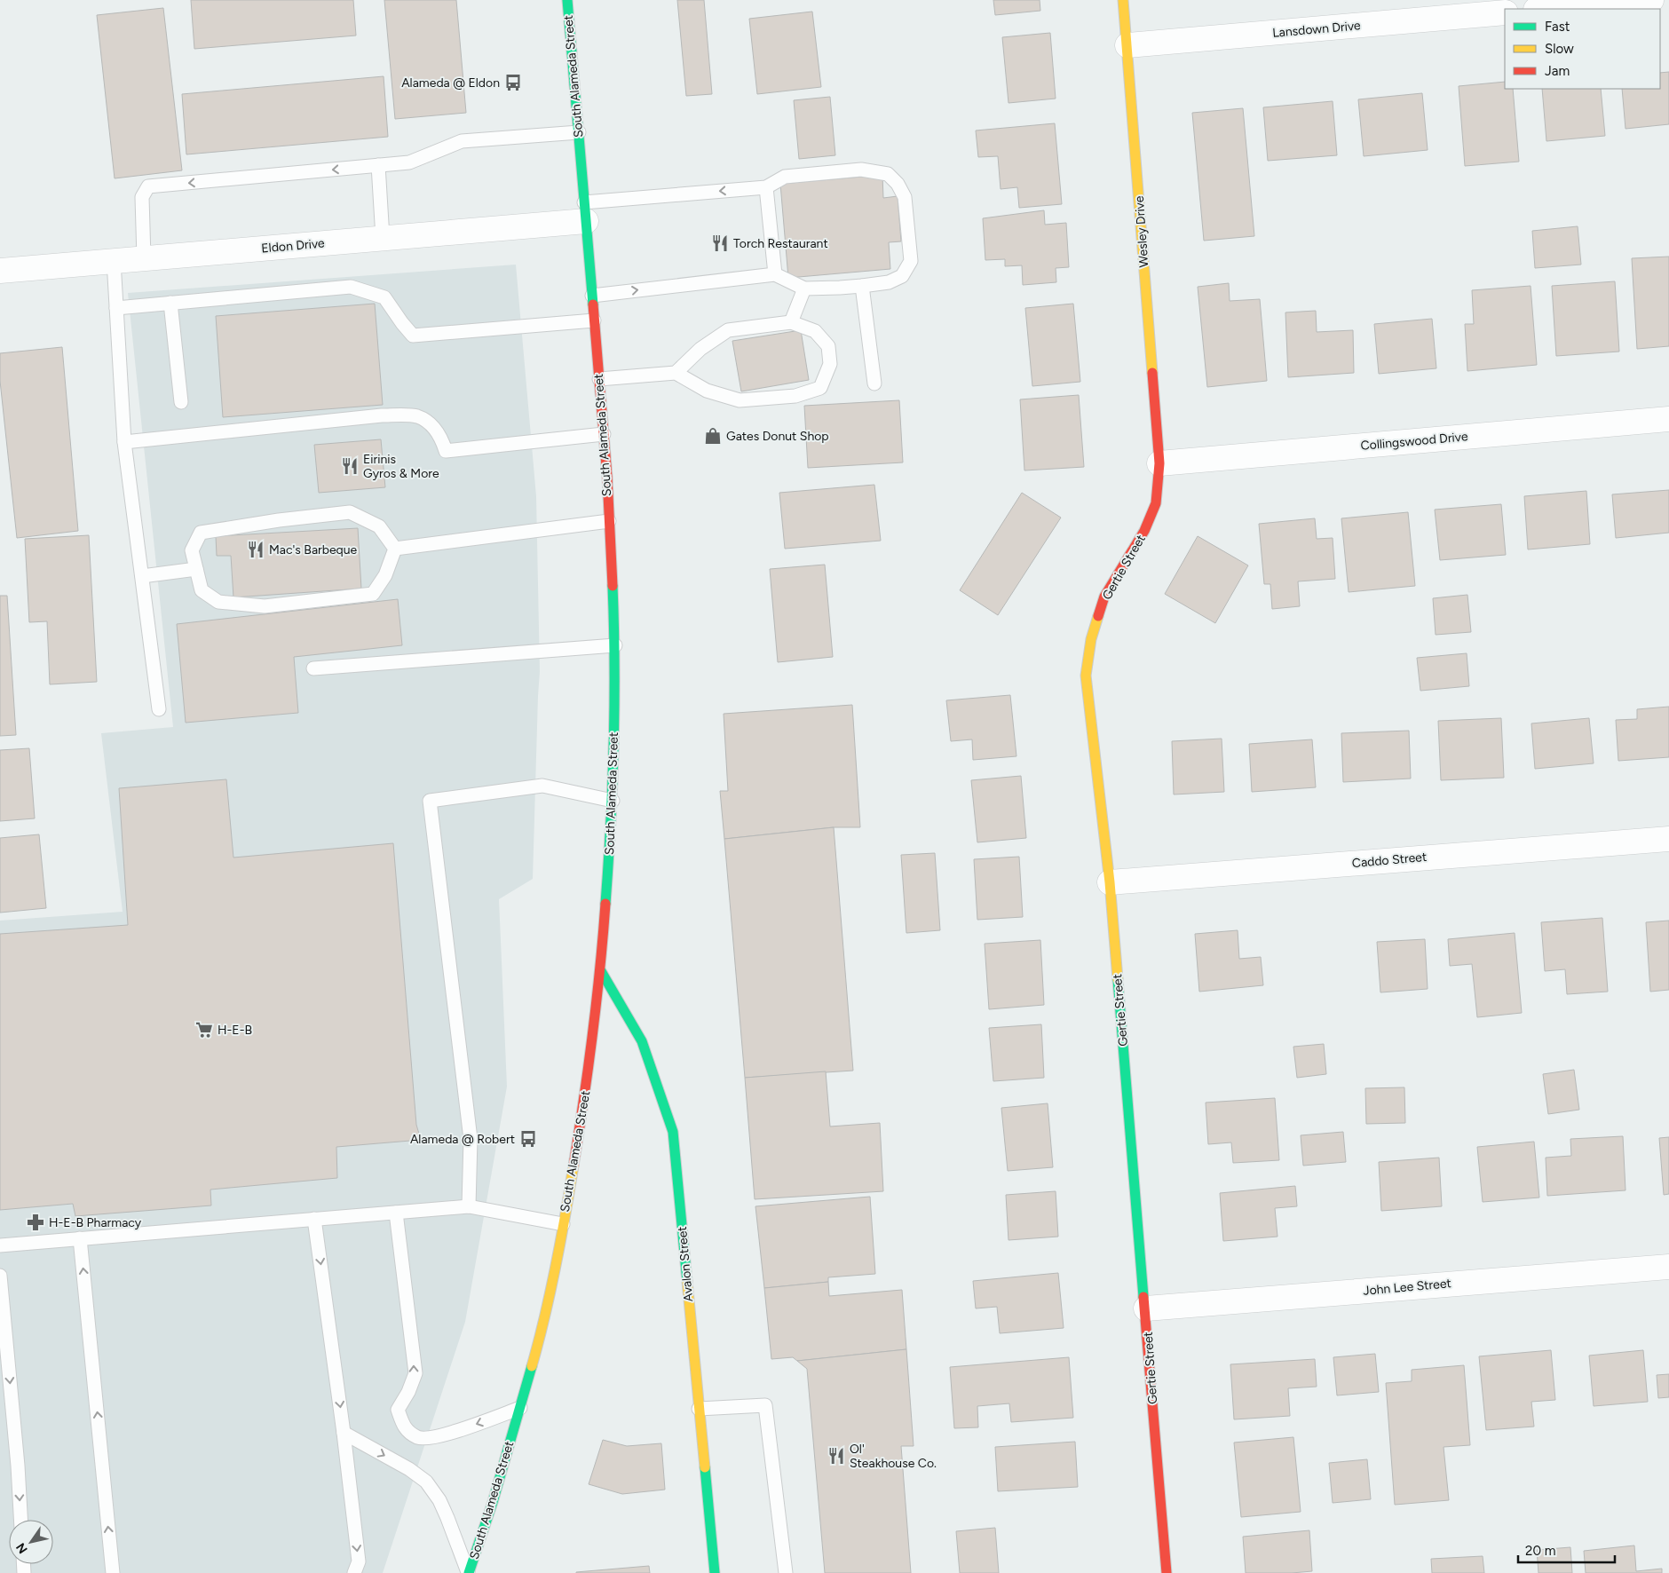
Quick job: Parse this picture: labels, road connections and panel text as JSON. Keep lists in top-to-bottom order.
{
  "streets": {
    "street": [
      "Lansdown Drive",
      "South Alameda Street",
      "Wesley Drive",
      "Eldon Drive",
      "Collingswood Drive",
      "Gertie Street",
      "Caddo Street",
      "Avalon Street",
      "John Lee Street"
    ]
  },
  "crossings": [
    ["Lansdown Drive", "Wesley Drive"],
    ["South Alameda Street", "Eldon Drive"],
    ["South Alameda Street", "Avalon Street"],
    ["Wesley Drive", "Collingswood Drive"],
    ["Wesley Drive", "Gertie Street"],
    ["Collingswood Drive", "Gertie Street"],
    ["Gertie Street", "Caddo Street"],
    ["Gertie Street", "John Lee Street"]
  ],
  "places": {
    "bus stop": ["Alameda @ Eldon", "Alameda @ Robert"],
    "restaurant": [
      "Torch Restaurant",
      "Eirinis Gyros & More",
      "Mac's Barbeque",
      "Ol' Steakhouse Co."
    ],
    "shop": ["Gates Donut Shop"],
    "supermarket": ["H-E-B"],
    "pharmacy": ["H-E-B Pharmacy"]
  },
  "legend": ["Fast", "Slow", "Jam"],
  "scale_bar": "20 m",
  "north": "bottom left"
}
